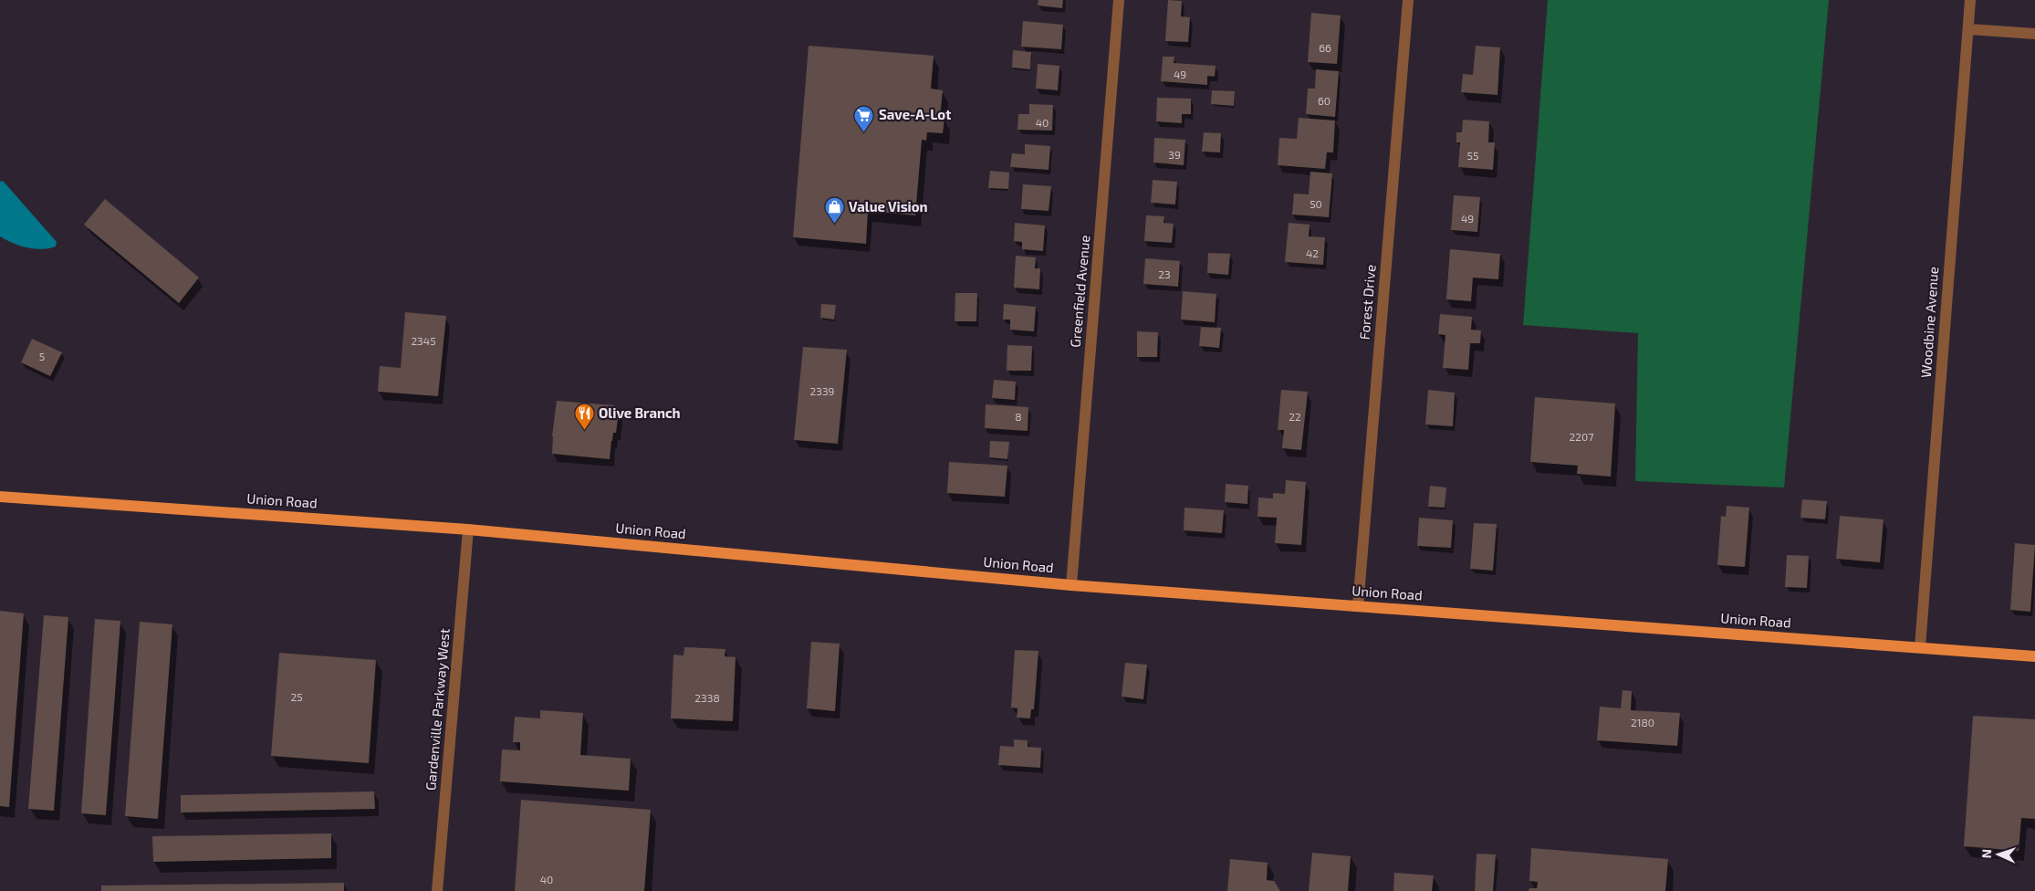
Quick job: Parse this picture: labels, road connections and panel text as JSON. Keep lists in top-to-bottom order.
{
  "streets": {
    "main road": ["Union Road"],
    "street": [
      "Greenfield Avenue",
      "Forest Drive",
      "Woodbine Avenue",
      "Gardenville Parkway West"
    ]
  },
  "crossings": [
    ["Greenfield Avenue", "Union Road"],
    ["Forest Drive", "Union Road"],
    ["Woodbine Avenue", "Union Road"],
    ["Union Road", "Gardenville Parkway West"]
  ],
  "places": {
    "supermarket": ["Save-A-Lot"],
    "shop": ["Value Vision"],
    "restaurant": ["Olive Branch"]
  },
  "house_numbers": [
    "66",
    "49",
    "60",
    "40",
    "39",
    "55",
    "50",
    "49",
    "42",
    "23",
    "2345",
    "5",
    "2339",
    "8",
    "22",
    "2207",
    "25",
    "2338",
    "2180",
    "40"
  ],
  "north": "left"
}
